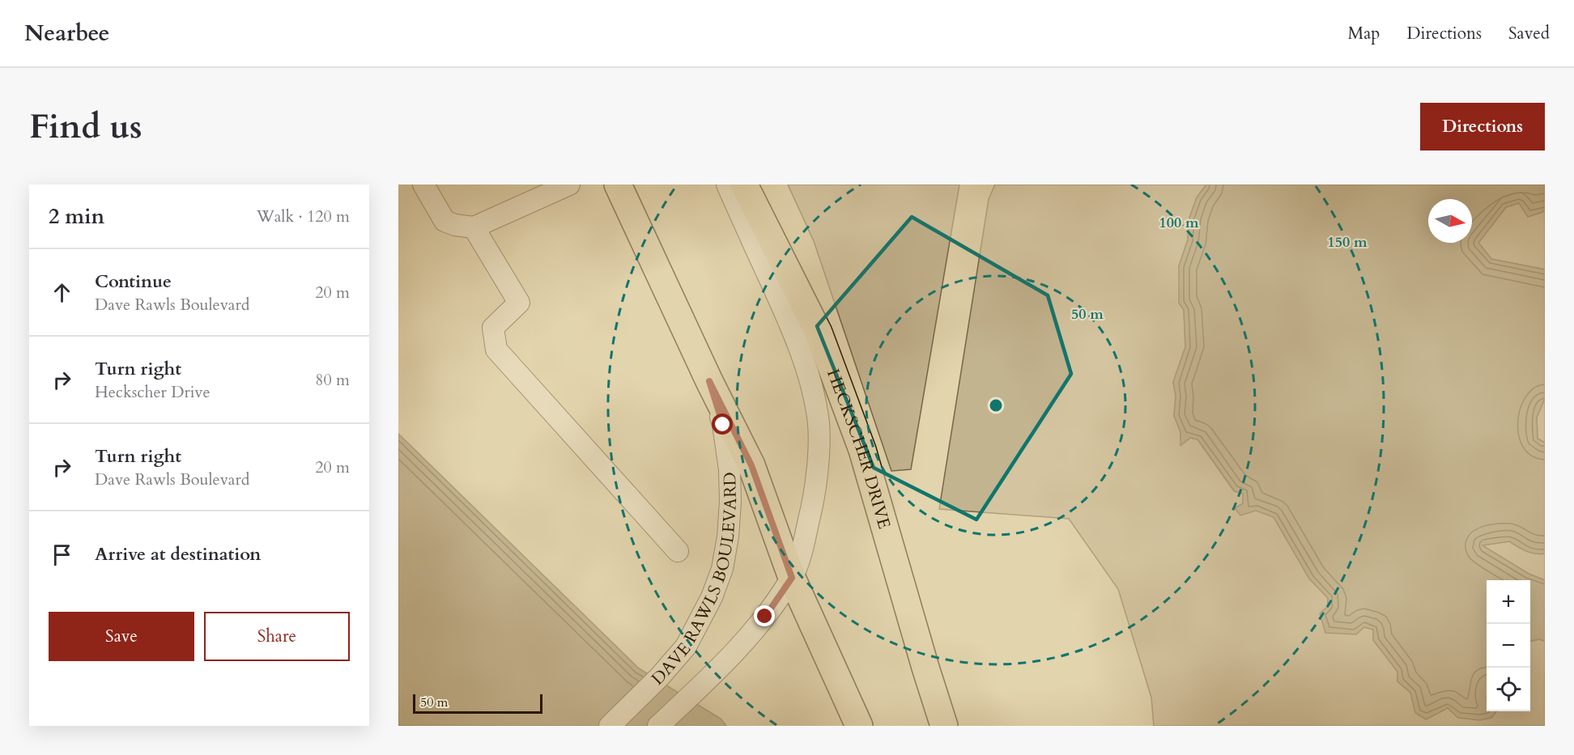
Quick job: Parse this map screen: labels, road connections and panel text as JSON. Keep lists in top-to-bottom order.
{
  "streets": {
    "main road": ["HECKSCHER DRIVE"],
    "street": ["DAVE RAWLS BOULEVARD"]
  },
  "scale_bar": "50 m",
  "north": "right",
  "page": {
    "header": "Nearbee",
    "nav": ["Map", "Directions", "Saved"],
    "buttons": [
      "Directions",
      ["Save", "Share"]
    ],
    "title": "Find us",
    "heading": ["2 min", "Walk · 120 m"],
    "list": [
      ["Continue", "Dave Rawls Boulevard", "20 m"],
      ["Turn right", "Heckscher Drive", "80 m"],
      ["Turn right", "Dave Rawls Boulevard", "20 m"],
      "Arrive at destination"
    ],
    "map_buttons": ["+", "−"],
    "scale": "50 m"
  },
  "rings": ["100 m", "150 m", "50 m"]
}
